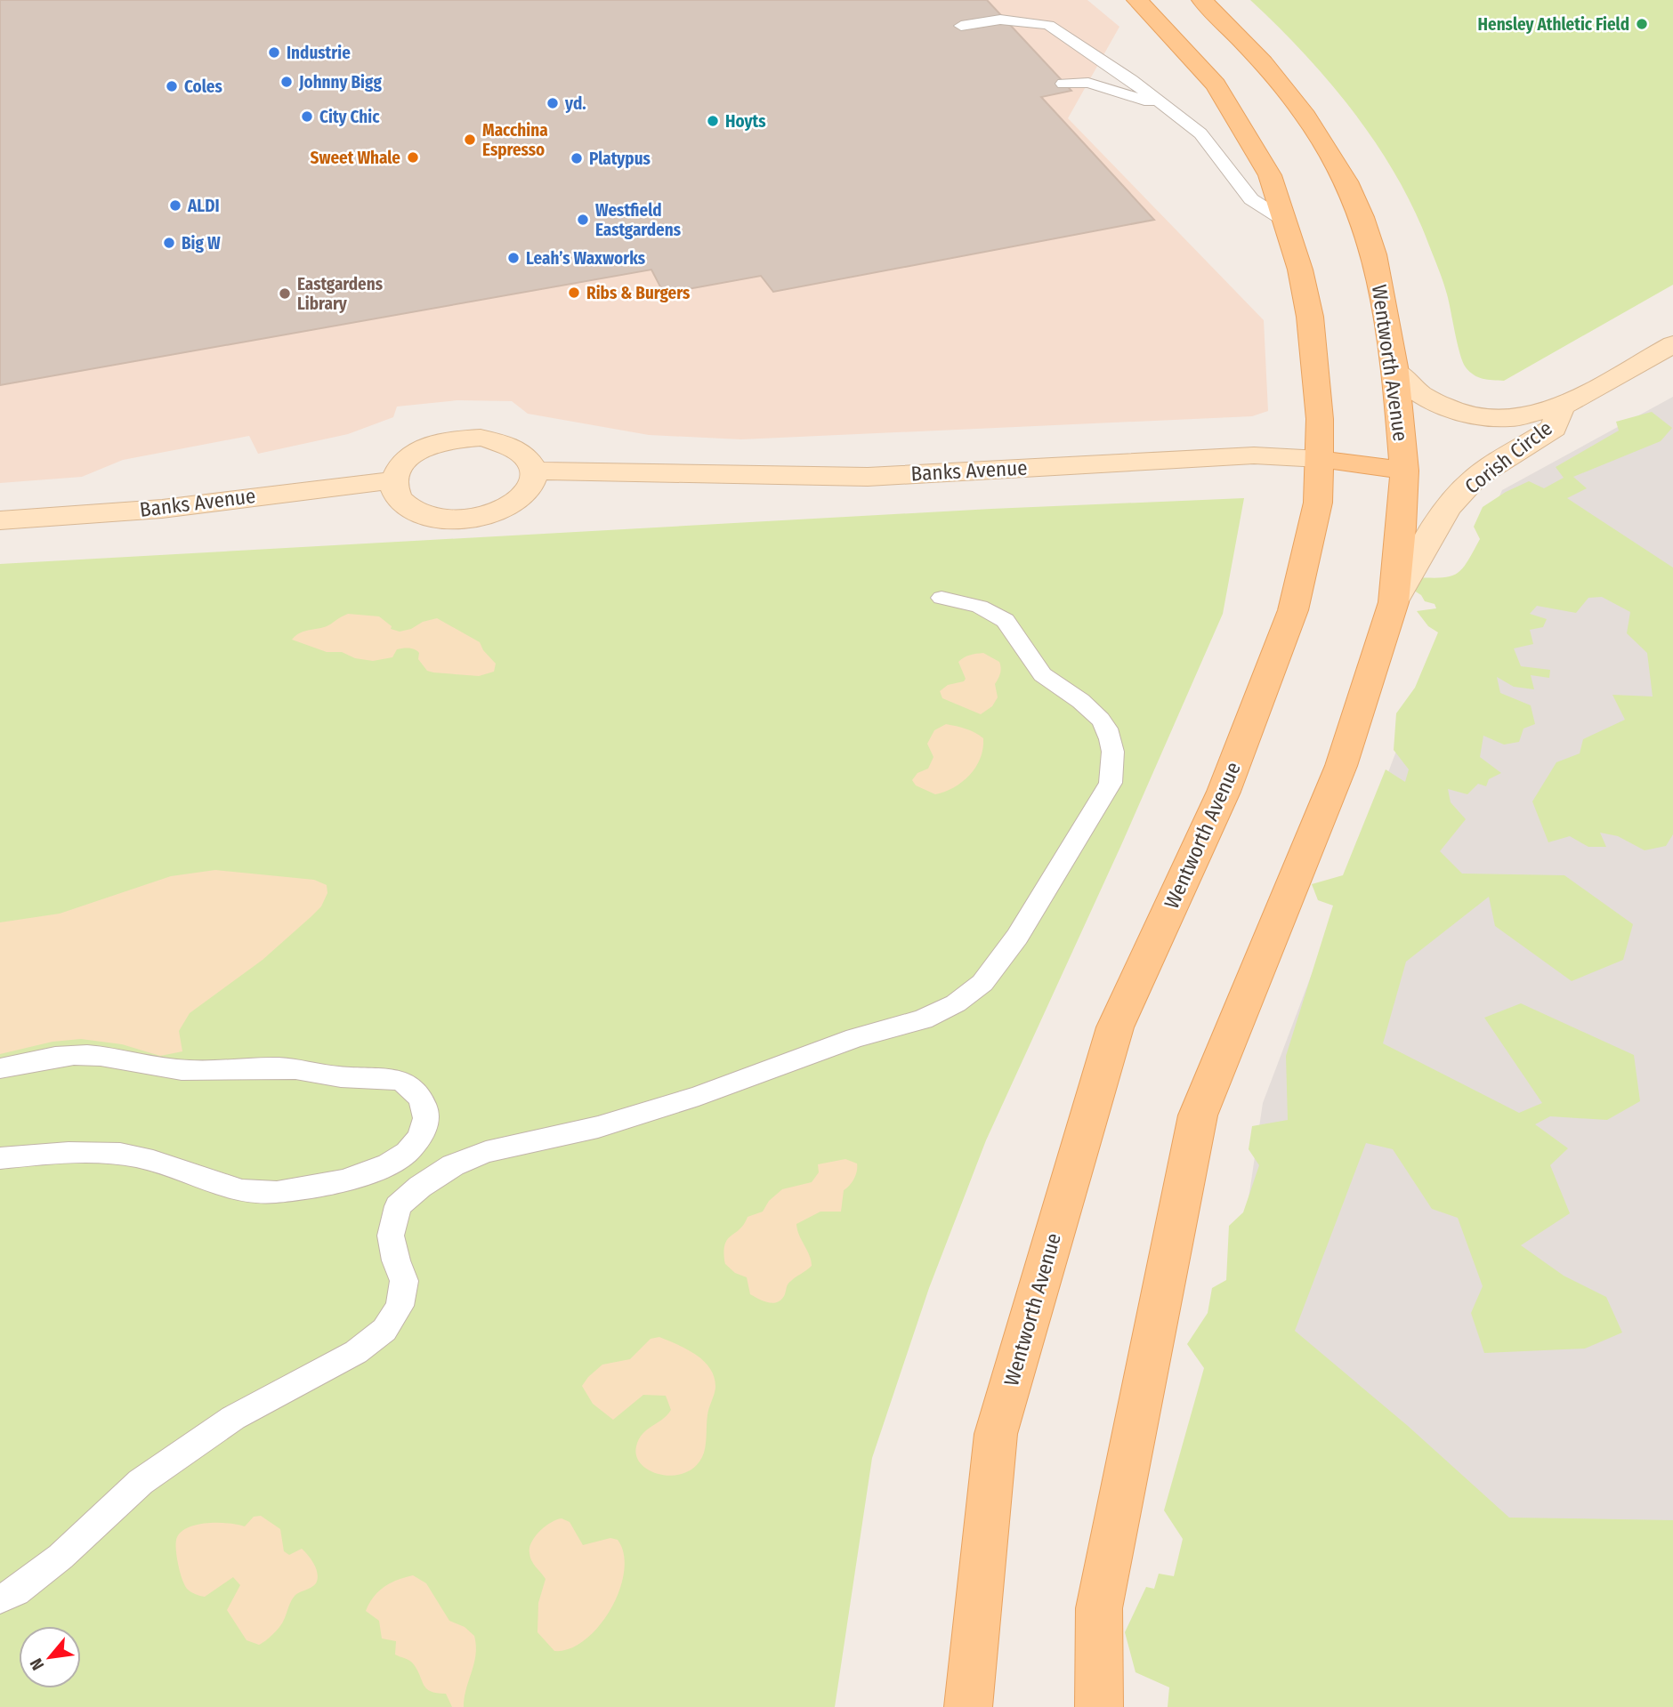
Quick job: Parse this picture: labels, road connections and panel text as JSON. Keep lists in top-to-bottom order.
{
  "streets": {
    "main road": ["Wentworth Avenue", "Banks Avenue"],
    "street": ["Corish Circle"]
  },
  "crossings": [
    ["Wentworth Avenue", "Corish Circle"],
    ["Wentworth Avenue", "Banks Avenue"]
  ],
  "places": [
    "Hensley Athletic Field",
    "Industrie",
    "Johnny Bigg",
    "Coles",
    "yd.",
    "City Chic",
    "Hoyts",
    "Macchina Espresso",
    "Sweet Whale",
    "Platypus",
    "ALDI",
    "Westfield Eastgardens",
    "Big W",
    "Leah’s Waxworks",
    "Ribs & Burgers",
    "Eastgardens Library"
  ],
  "north": "bottom left"
}
